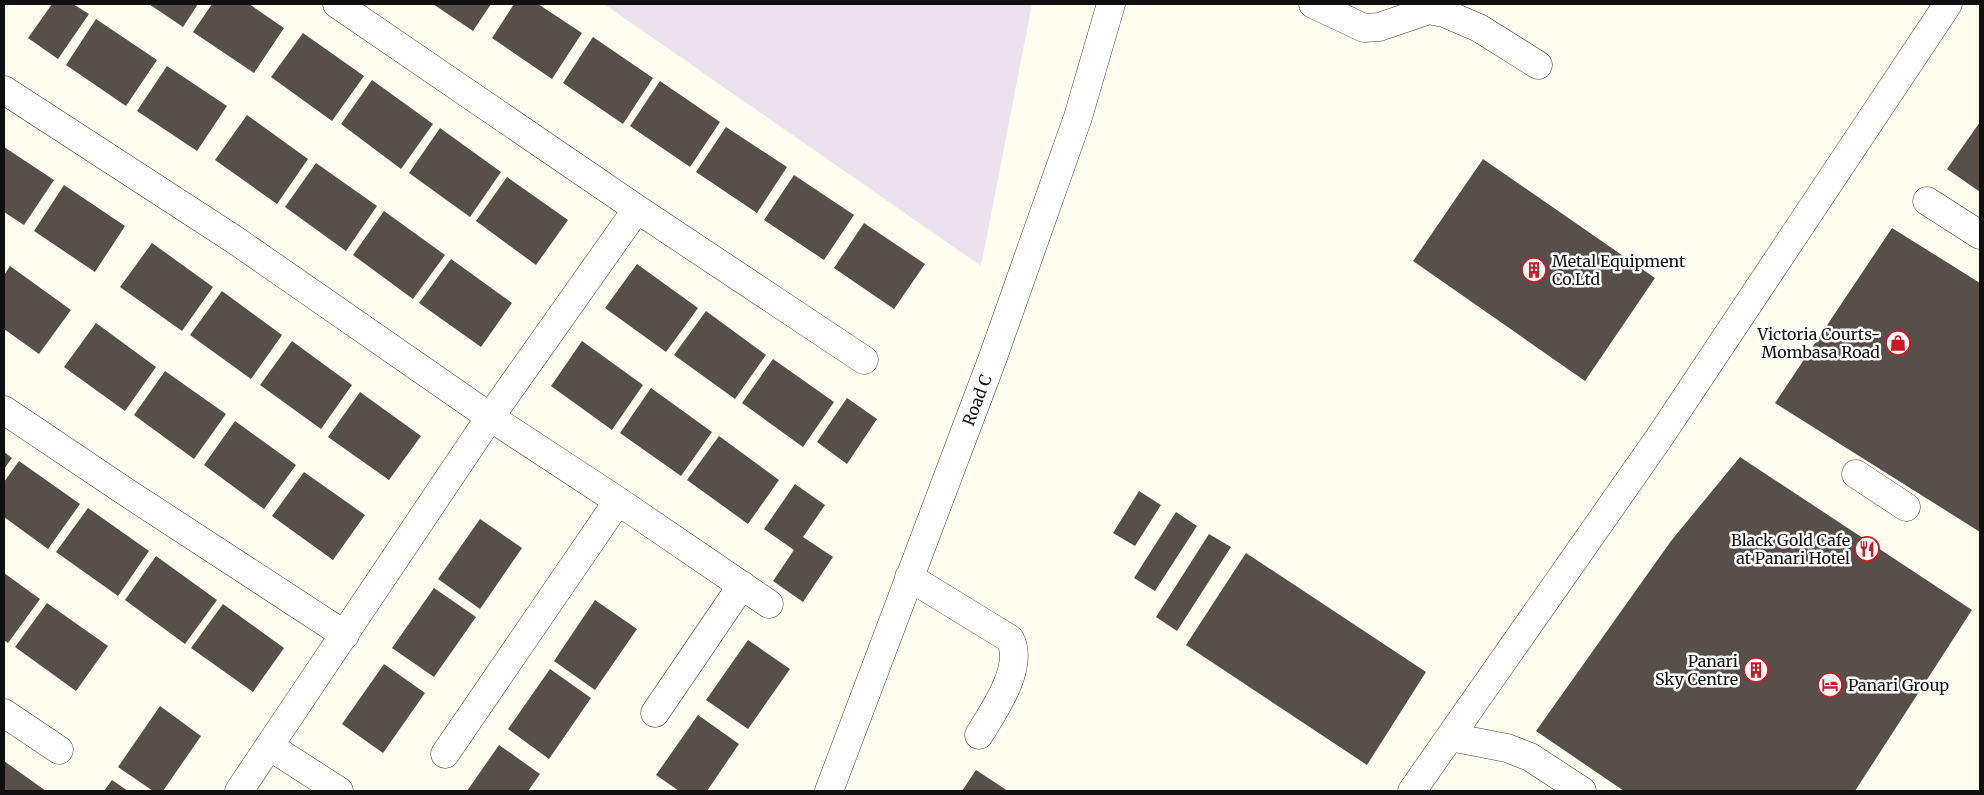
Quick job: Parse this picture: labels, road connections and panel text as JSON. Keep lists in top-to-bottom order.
{
  "streets": {
    "street": ["Road C"]
  },
  "places": {
    "building": ["Metal Equipment Co.Ltd", "Panari Sky Centre"],
    "shop": ["Victoria Courts- Mombasa Road"],
    "restaurant": ["Black Gold Cafe at Panari Hotel"],
    "hotel": ["Panari Group"]
  }
}
